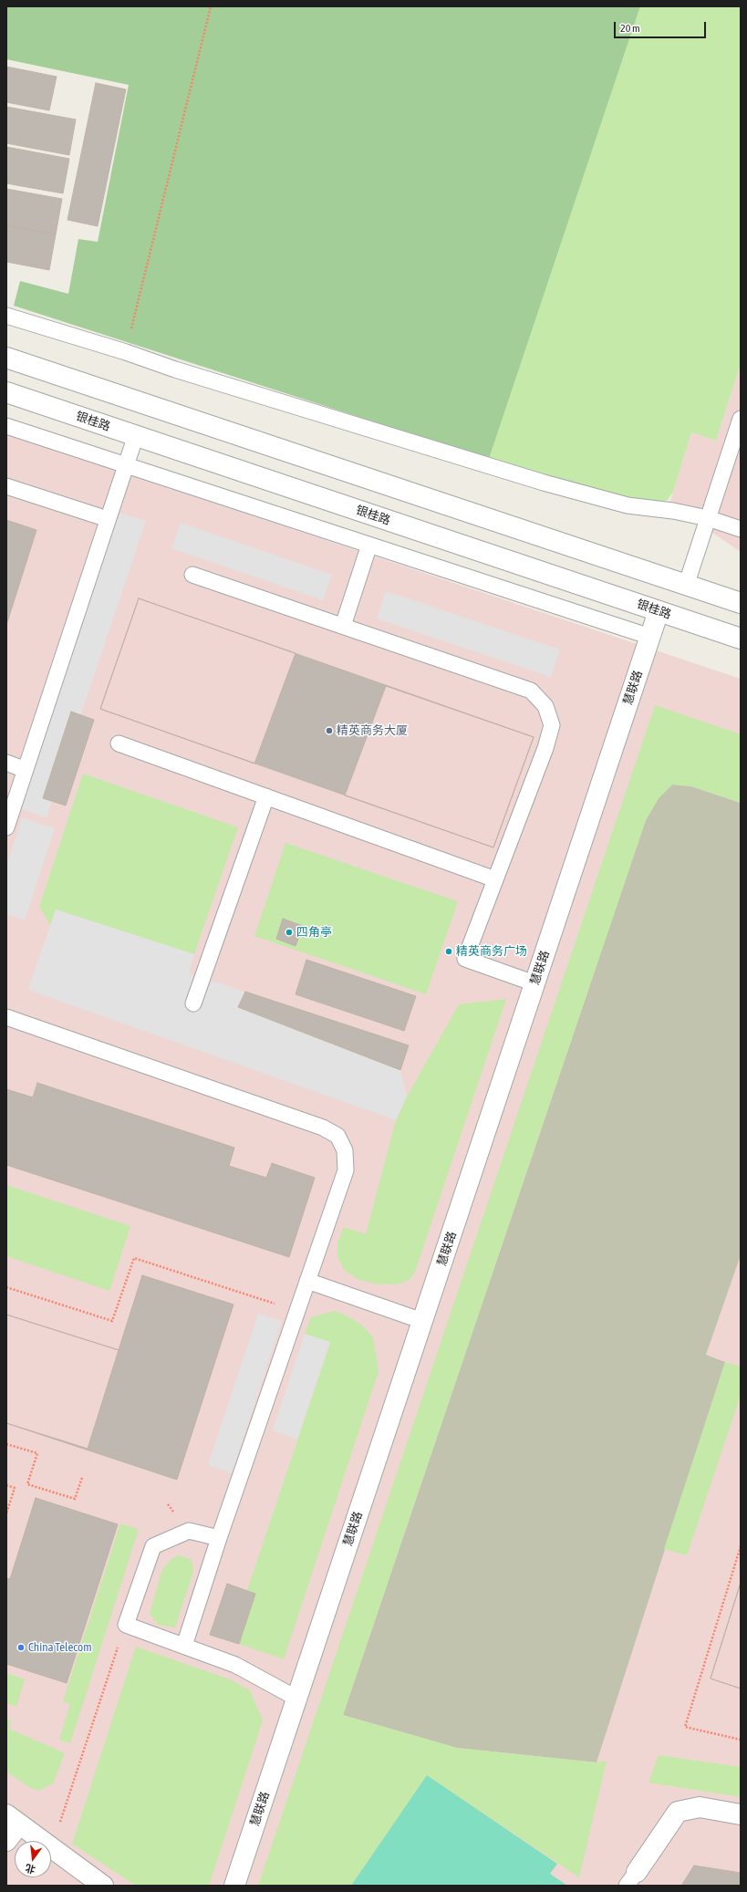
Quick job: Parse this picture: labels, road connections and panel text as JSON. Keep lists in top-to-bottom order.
{
  "streets": {
    "street": ["银桂路", "慧联路"]
  },
  "crossings": [
    ["银桂路", "慧联路"]
  ],
  "places": [
    "精英商务大厦",
    "四角亭",
    "精英商务广场",
    "China Telecom"
  ],
  "scale_bar": "20 m",
  "north": "bottom"
}
